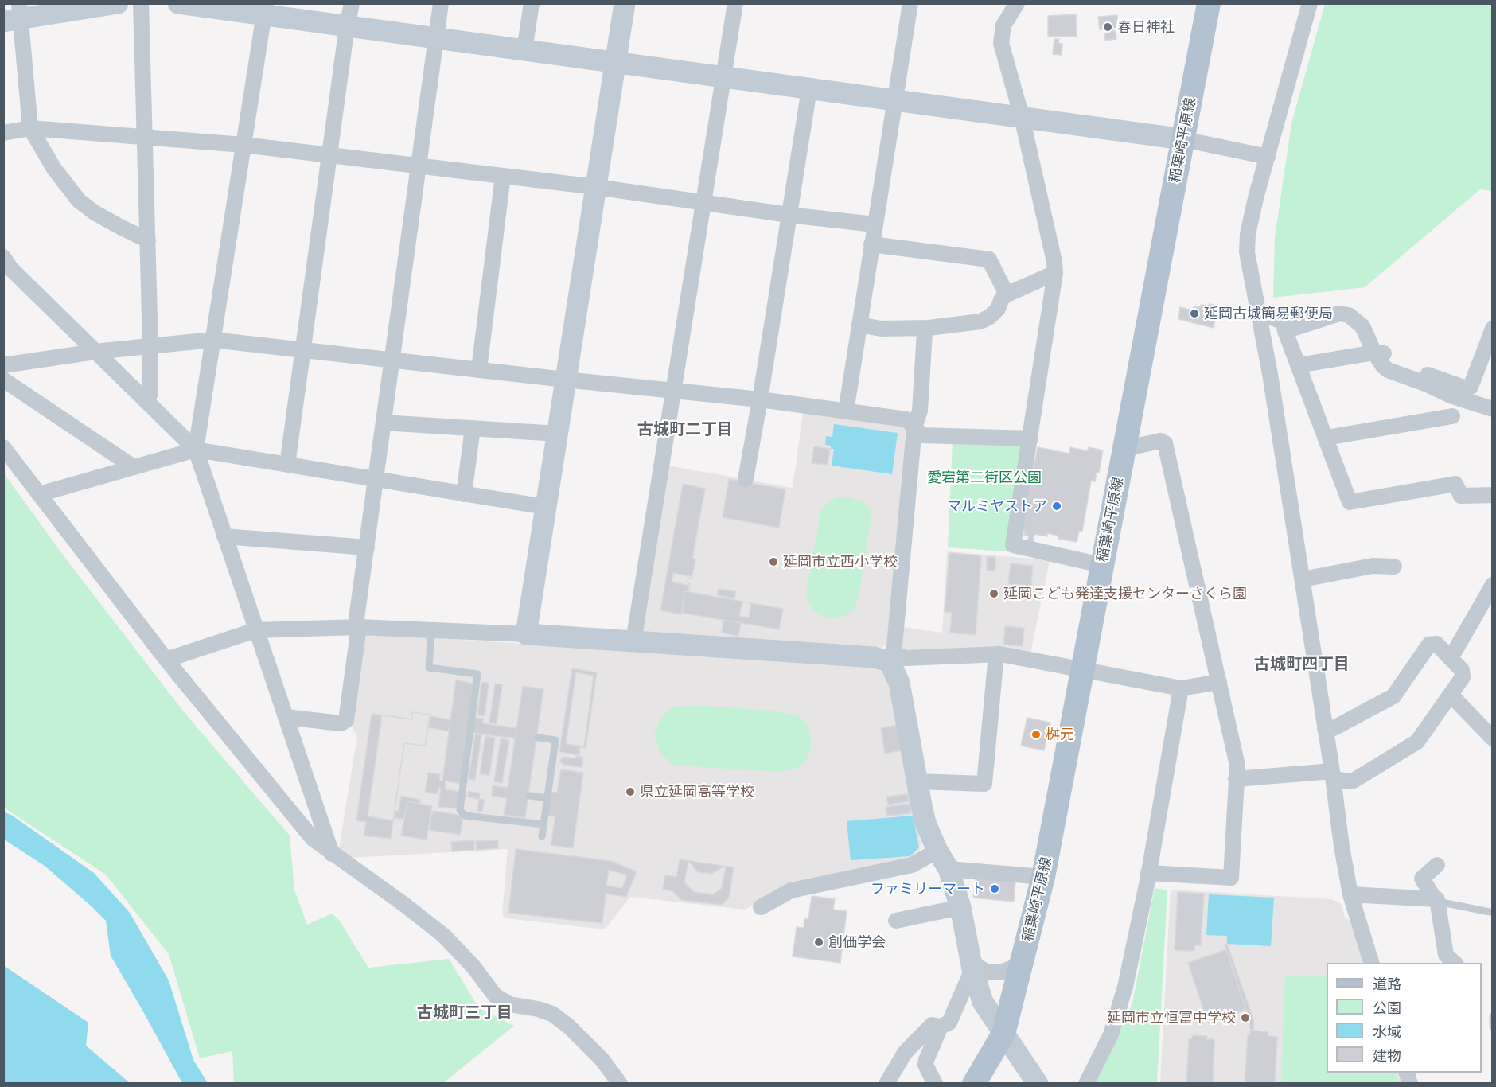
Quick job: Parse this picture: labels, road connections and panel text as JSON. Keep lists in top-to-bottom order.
{
  "streets": {
    "main road": ["稲葉崎平原線"]
  },
  "districts": ["古城町二丁目", "古城町四丁目", "古城町三丁目"],
  "parks": ["愛宕第二街区公園"],
  "places": [
    "春日神社",
    "延岡古城簡易郵便局",
    "マルミヤストア",
    "延岡市立西小学校",
    "延岡こども発達支援センターさくら園",
    "桝元",
    "県立延岡高等学校",
    "ファミリーマート",
    "創価学会",
    "延岡市立恒富中学校"
  ],
  "legend": [
    "道路",
    "公園",
    "水域",
    "建物"
  ]
}
